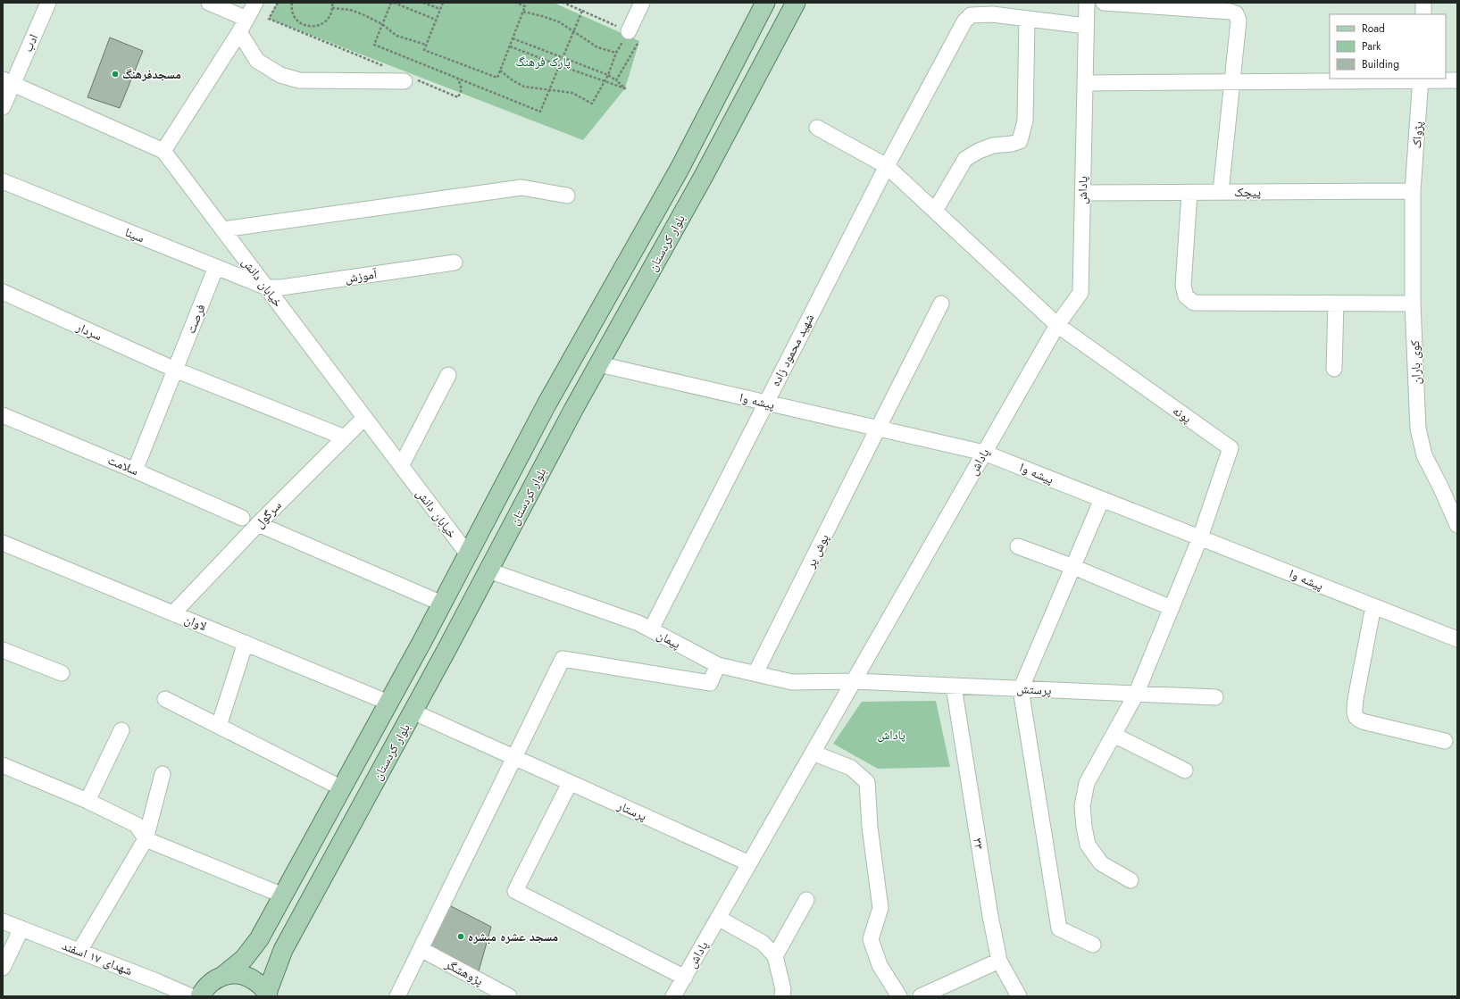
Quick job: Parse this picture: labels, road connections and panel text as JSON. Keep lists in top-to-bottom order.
{
  "streets": {
    "main road": ["بلوار کردستان"],
    "street": [
      "ادب",
      "پژواک",
      "پاداش",
      "پیچک",
      "سینا",
      "آموزش",
      "خیابان دانش",
      "فرصت",
      "سردار",
      "شهید محمود زاده",
      "کوی باران",
      "پیشه وا",
      "پونه",
      "سلامت",
      "سرگول",
      "پوش پر",
      "لاوان",
      "پیمان",
      "پرستش",
      "پرستار",
      "۳۳",
      "شهدای ۱۷ اسفند",
      "پژوهشگر"
    ]
  },
  "crossings": [
    ["ادب", "خیابان دانش"],
    ["پژواک", "پیچک"],
    ["پژواک", "کوی باران"],
    ["پاداش", "پیچک"],
    ["پاداش", "شهید محمود زاده"],
    ["پاداش", "پیشه وا"],
    ["پاداش", "پونه"],
    ["پاداش", "پیمان"],
    ["پاداش", "پرستش"],
    ["پاداش", "پرستار"],
    ["پیچک", "کوی باران"],
    ["سینا", "آموزش"],
    ["سینا", "خیابان دانش"],
    ["سینا", "فرصت"],
    ["بلوار کردستان", "خیابان دانش"],
    ["بلوار کردستان", "پیشه وا"],
    ["بلوار کردستان", "لاوان"],
    ["بلوار کردستان", "پیمان"],
    ["بلوار کردستان", "پرستار"],
    ["آموزش", "خیابان دانش"],
    ["خیابان دانش", "سرگول"],
    ["فرصت", "سردار"],
    ["فرصت", "سلامت"],
    ["سردار", "سرگول"],
    ["شهید محمود زاده", "پیشه وا"],
    ["شهید محمود زاده", "پیمان"],
    ["پیشه وا", "پونه"],
    ["پیشه وا", "پوش پر"],
    ["سرگول", "لاوان"],
    ["پوش پر", "پیمان"],
    ["پیمان", "پرستش"],
    ["پرستش", "۳۳"]
  ],
  "parks": ["پارک فرهنگ", "پاداش"],
  "places": ["مسجدفرهنگ", "مسجد عشره مبشره"],
  "legend": ["Road", "Park", "Building"]
}
